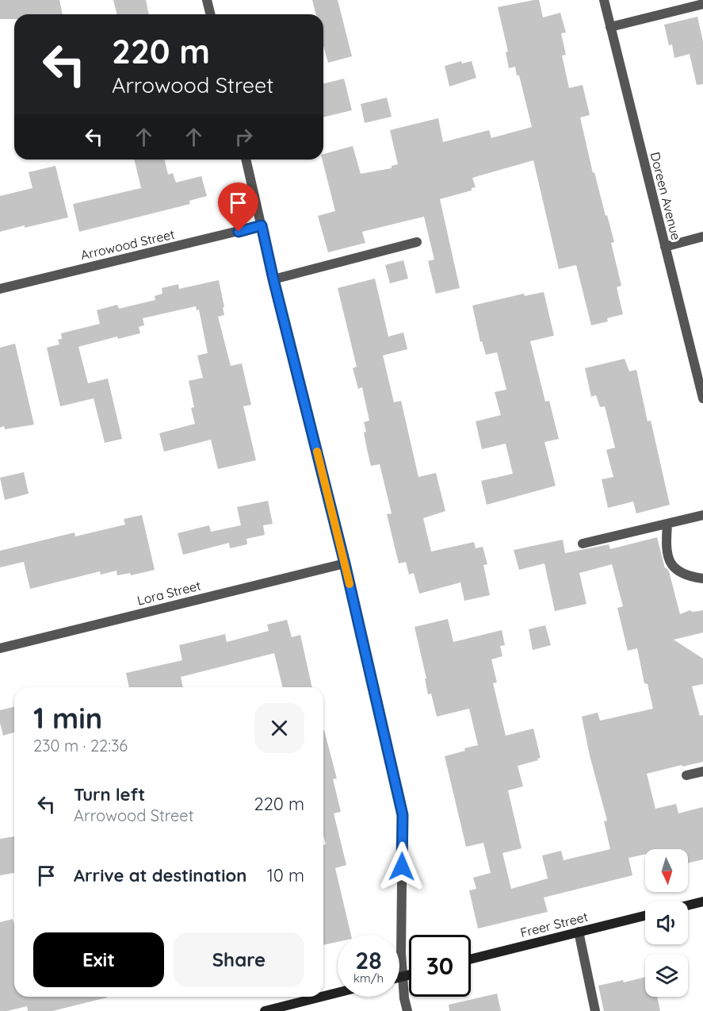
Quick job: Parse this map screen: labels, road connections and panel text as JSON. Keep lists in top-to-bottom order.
{
  "streets": {
    "street": [
      "Doreen Avenue",
      "Arrowood Street",
      "Lora Street",
      "Freer Street"
    ]
  },
  "north": "bottom",
  "page": {
    "turn": ["220 m", "Arrowood Street"],
    "heading": ["1 min", "230 m · 22:36"],
    "list": [
      {
        "name": "Turn left",
        "note": "Arrowood Street",
        "value": "220 m"
      },
      {
        "name": "Arrive at destination",
        "value": "10 m"
      }
    ],
    "buttons": ["Exit", "Share"],
    "speed": "28 km/h",
    "limit": "30"
  }
}
